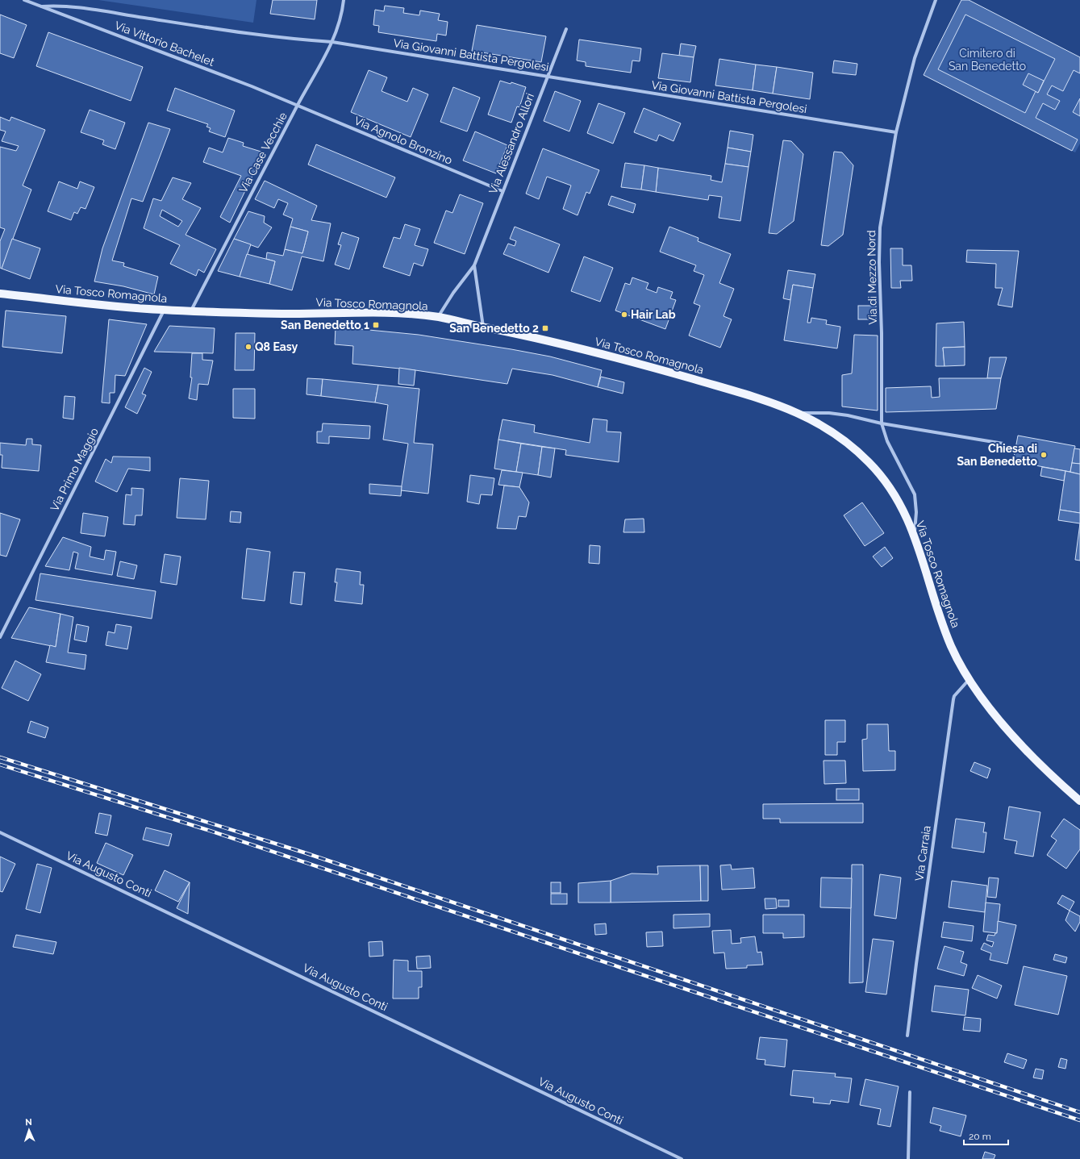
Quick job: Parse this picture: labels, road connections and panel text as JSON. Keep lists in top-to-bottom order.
{
  "streets": {
    "main road": ["Via Tosco Romagnola"],
    "street": [
      "Via Vittorio Bachelet",
      "Via Giovanni Battista Pergolesi",
      "Via Agnolo Bronzino",
      "Via Alessandro Allori",
      "Via Case Vecchie",
      "Via di Mezzo Nord",
      "Via Primo Maggio",
      "Via Carraia",
      "Via Augusto Conti"
    ]
  },
  "crossings": [
    ["Via Vittorio Bachelet", "Via Giovanni Battista Pergolesi"],
    ["Via Vittorio Bachelet", "Via Agnolo Bronzino"],
    ["Via Vittorio Bachelet", "Via Case Vecchie"],
    ["Via Giovanni Battista Pergolesi", "Via Alessandro Allori"],
    ["Via Giovanni Battista Pergolesi", "Via Case Vecchie"],
    ["Via Giovanni Battista Pergolesi", "Via di Mezzo Nord"],
    ["Via Agnolo Bronzino", "Via Alessandro Allori"],
    ["Via Agnolo Bronzino", "Via Case Vecchie"],
    ["Via Alessandro Allori", "Via Tosco Romagnola"],
    ["Via Case Vecchie", "Via Tosco Romagnola"],
    ["Via di Mezzo Nord", "Via Tosco Romagnola"],
    ["Via Tosco Romagnola", "Via Primo Maggio"],
    ["Via Tosco Romagnola", "Via Carraia"]
  ],
  "parks": ["Cimitero di San Benedetto"],
  "places": {
    "other": ["Hair Lab", "Q8 Easy", "Chiesa di San Benedetto"],
    "transit": ["San Benedetto 1", "San Benedetto 2"]
  },
  "scale_bar": "20 m",
  "north": "top"
}
